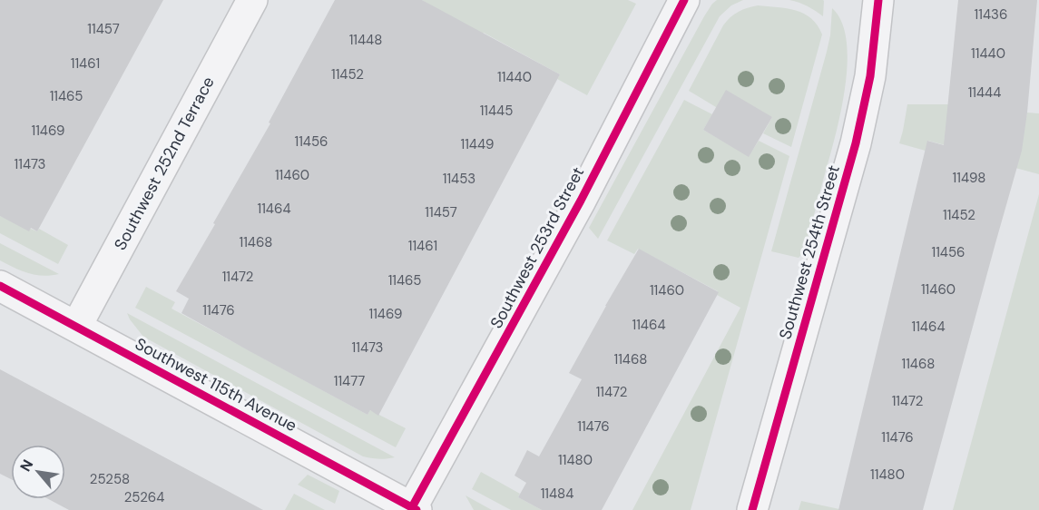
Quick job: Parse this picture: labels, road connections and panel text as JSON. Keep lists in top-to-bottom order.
{
  "streets": {
    "street": [
      "Southwest 252nd Terrace",
      "Southwest 253rd Street",
      "Southwest 254th Street",
      "Southwest 115th Avenue"
    ]
  },
  "crossings": [
    ["Southwest 252nd Terrace", "Southwest 115th Avenue"],
    ["Southwest 253rd Street", "Southwest 115th Avenue"]
  ],
  "house_numbers": [
    "11436",
    "11457",
    "11448",
    "11440",
    "11461",
    "11452",
    "11440",
    "11444",
    "11465",
    "11445",
    "11469",
    "11456",
    "11449",
    "11473",
    "11460",
    "11498",
    "11453",
    "11464",
    "11457",
    "11452",
    "11468",
    "11461",
    "11456",
    "11472",
    "11465",
    "11460",
    "11460",
    "11476",
    "11469",
    "11464",
    "11464",
    "11473",
    "11468",
    "11468",
    "11477",
    "11472",
    "11472",
    "11476",
    "11476",
    "11480",
    "11480",
    "25258",
    "11484",
    "25264"
  ],
  "north": "top left"
}
